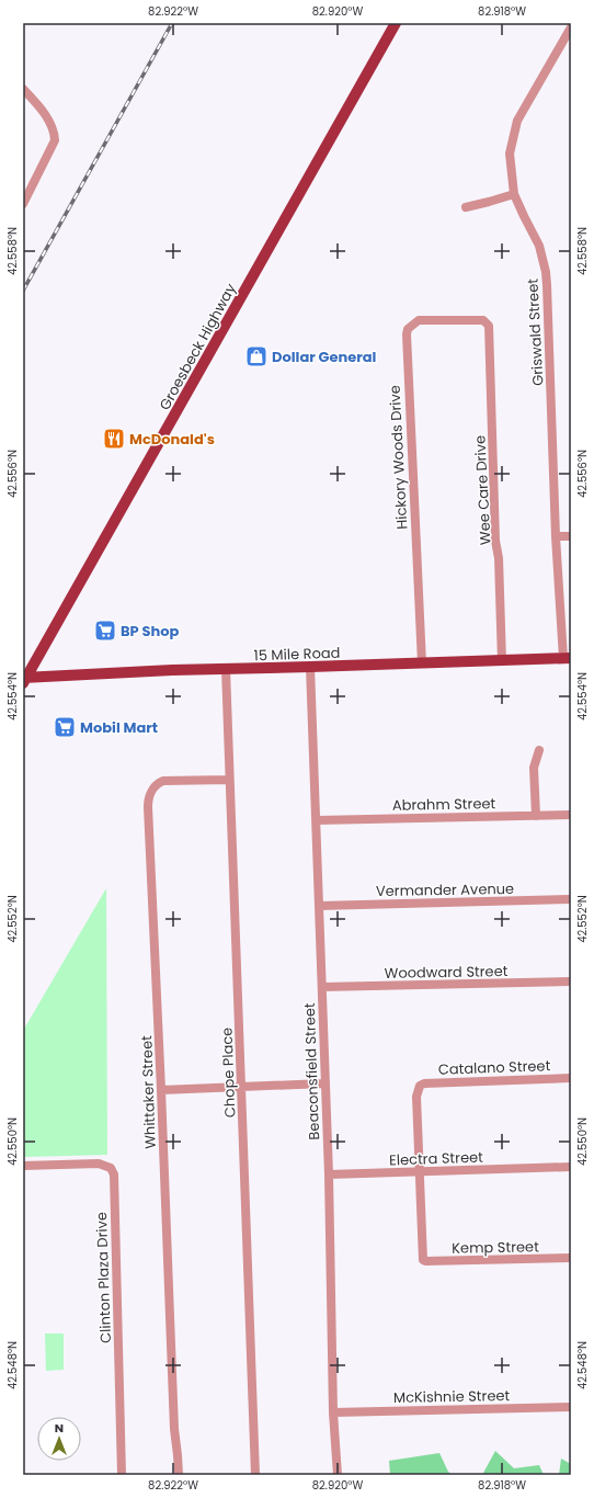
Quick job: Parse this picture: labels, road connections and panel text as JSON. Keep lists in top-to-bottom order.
{
  "streets": {
    "main road": ["Groesbeck Highway", "15 Mile Road"],
    "street": [
      "Griswald Street",
      "Hickory Woods Drive",
      "Wee Care Drive",
      "Abrahm Street",
      "Vermander Avenue",
      "Woodward Street",
      "Catalano Street",
      "Beaconsfield Street",
      "Chope Place",
      "Whittaker Street",
      "Electra Street",
      "Kemp Street",
      "Clinton Plaza Drive",
      "McKishnie Street"
    ]
  },
  "crossings": [
    ["Griswald Street", "15 Mile Road"],
    ["Groesbeck Highway", "15 Mile Road"],
    ["Hickory Woods Drive", "Wee Care Drive"],
    ["Hickory Woods Drive", "15 Mile Road"],
    ["Wee Care Drive", "15 Mile Road"],
    ["15 Mile Road", "Beaconsfield Street"],
    ["15 Mile Road", "Chope Place"],
    ["Abrahm Street", "Beaconsfield Street"],
    ["Vermander Avenue", "Beaconsfield Street"],
    ["Woodward Street", "Beaconsfield Street"],
    ["Catalano Street", "Electra Street"],
    ["Catalano Street", "Kemp Street"],
    ["Beaconsfield Street", "Electra Street"],
    ["Beaconsfield Street", "McKishnie Street"],
    ["Chope Place", "Whittaker Street"],
    ["Electra Street", "Kemp Street"]
  ],
  "places": {
    "shop": ["Dollar General"],
    "restaurant": ["McDonald's"],
    "supermarket": ["BP Shop", "Mobil Mart"]
  },
  "north": "top",
  "coordinates": [
    "82.922°W",
    "82.920°W",
    "82.918°W",
    "42.558°N",
    "42.556°N",
    "42.554°N",
    "42.552°N",
    "42.550°N",
    "42.548°N"
  ]
}
